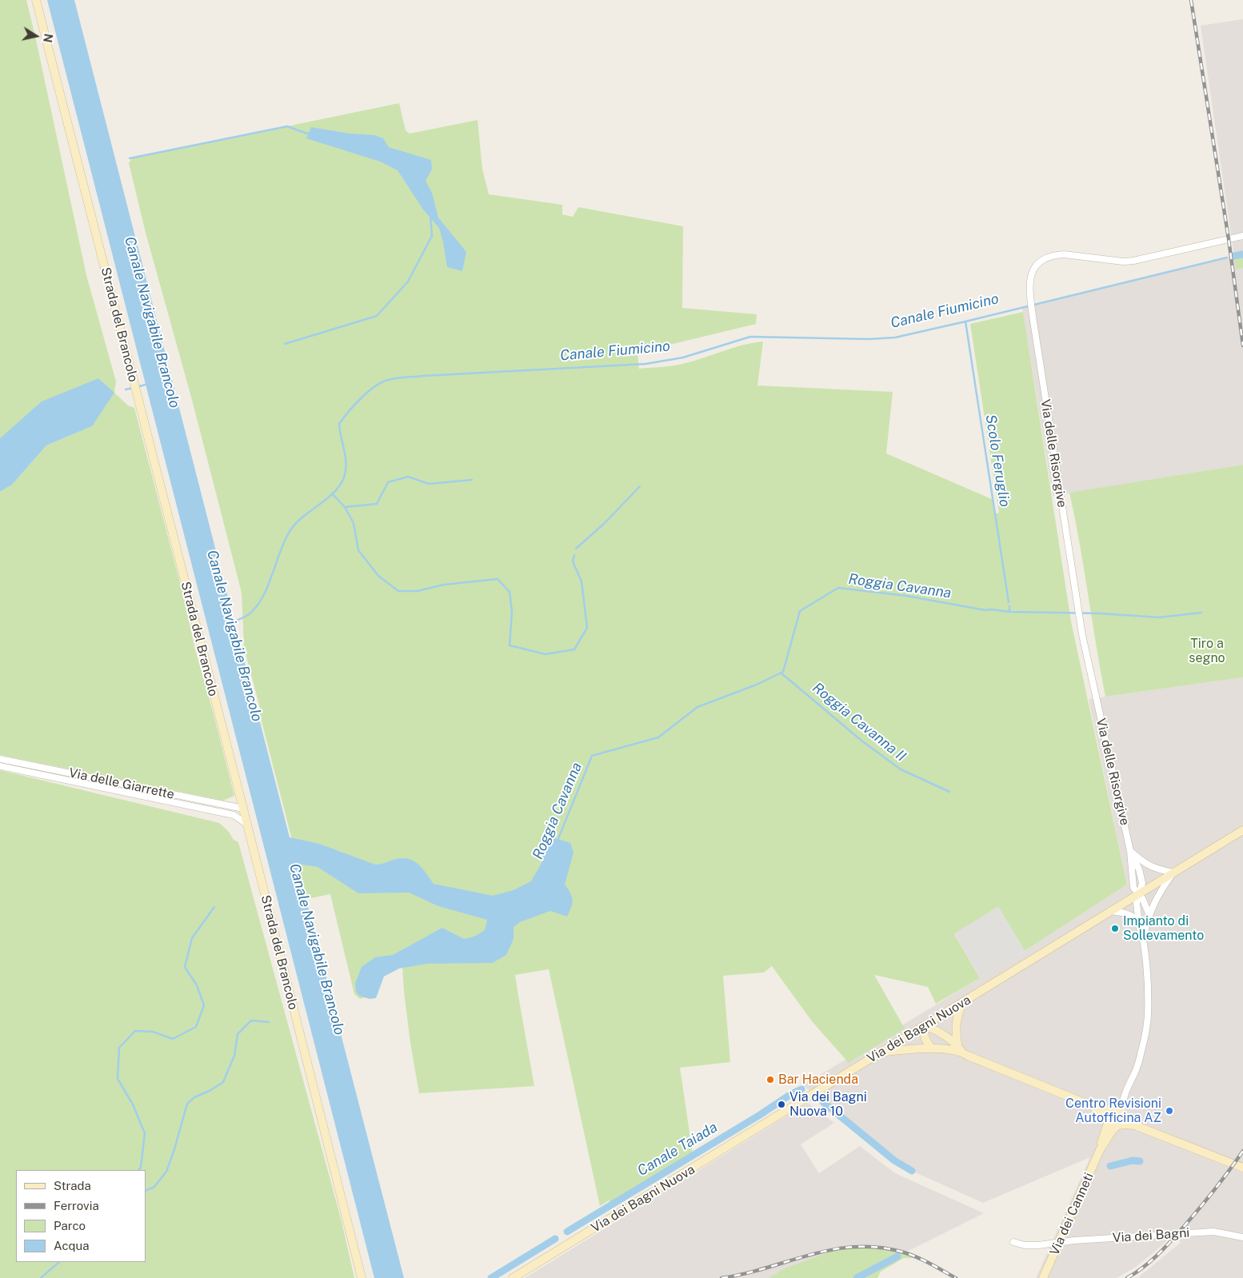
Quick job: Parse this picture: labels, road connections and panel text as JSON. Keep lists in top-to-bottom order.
{
  "streets": {
    "street": [
      "Strada del Brancolo",
      "Via delle Risorgive",
      "Via delle Giarrette",
      "Via dei Bagni Nuova",
      "Via dei Canneti",
      "Via dei Bagni"
    ]
  },
  "crossings": [
    ["Strada del Brancolo", "Via delle Giarrette"],
    ["Via delle Risorgive", "Via dei Bagni Nuova"],
    ["Via dei Canneti", "Via dei Bagni"]
  ],
  "water": [
    "Canale Fiumicino",
    "Canale Navigabile Brancolo",
    "Scolo Feruglio",
    "Roggia Cavanna",
    "Roggia Cavanna II",
    "Canale Taiada"
  ],
  "parks": ["Tiro a segno"],
  "places": [
    "Impianto di Sollevamento",
    "Bar Hacienda",
    "Via dei Bagni Nuova 10",
    "Centro Revisioni Autofficina AZ"
  ],
  "legend": [
    "Strada",
    "Ferrovia",
    "Parco",
    "Acqua"
  ],
  "north": "right"
}
